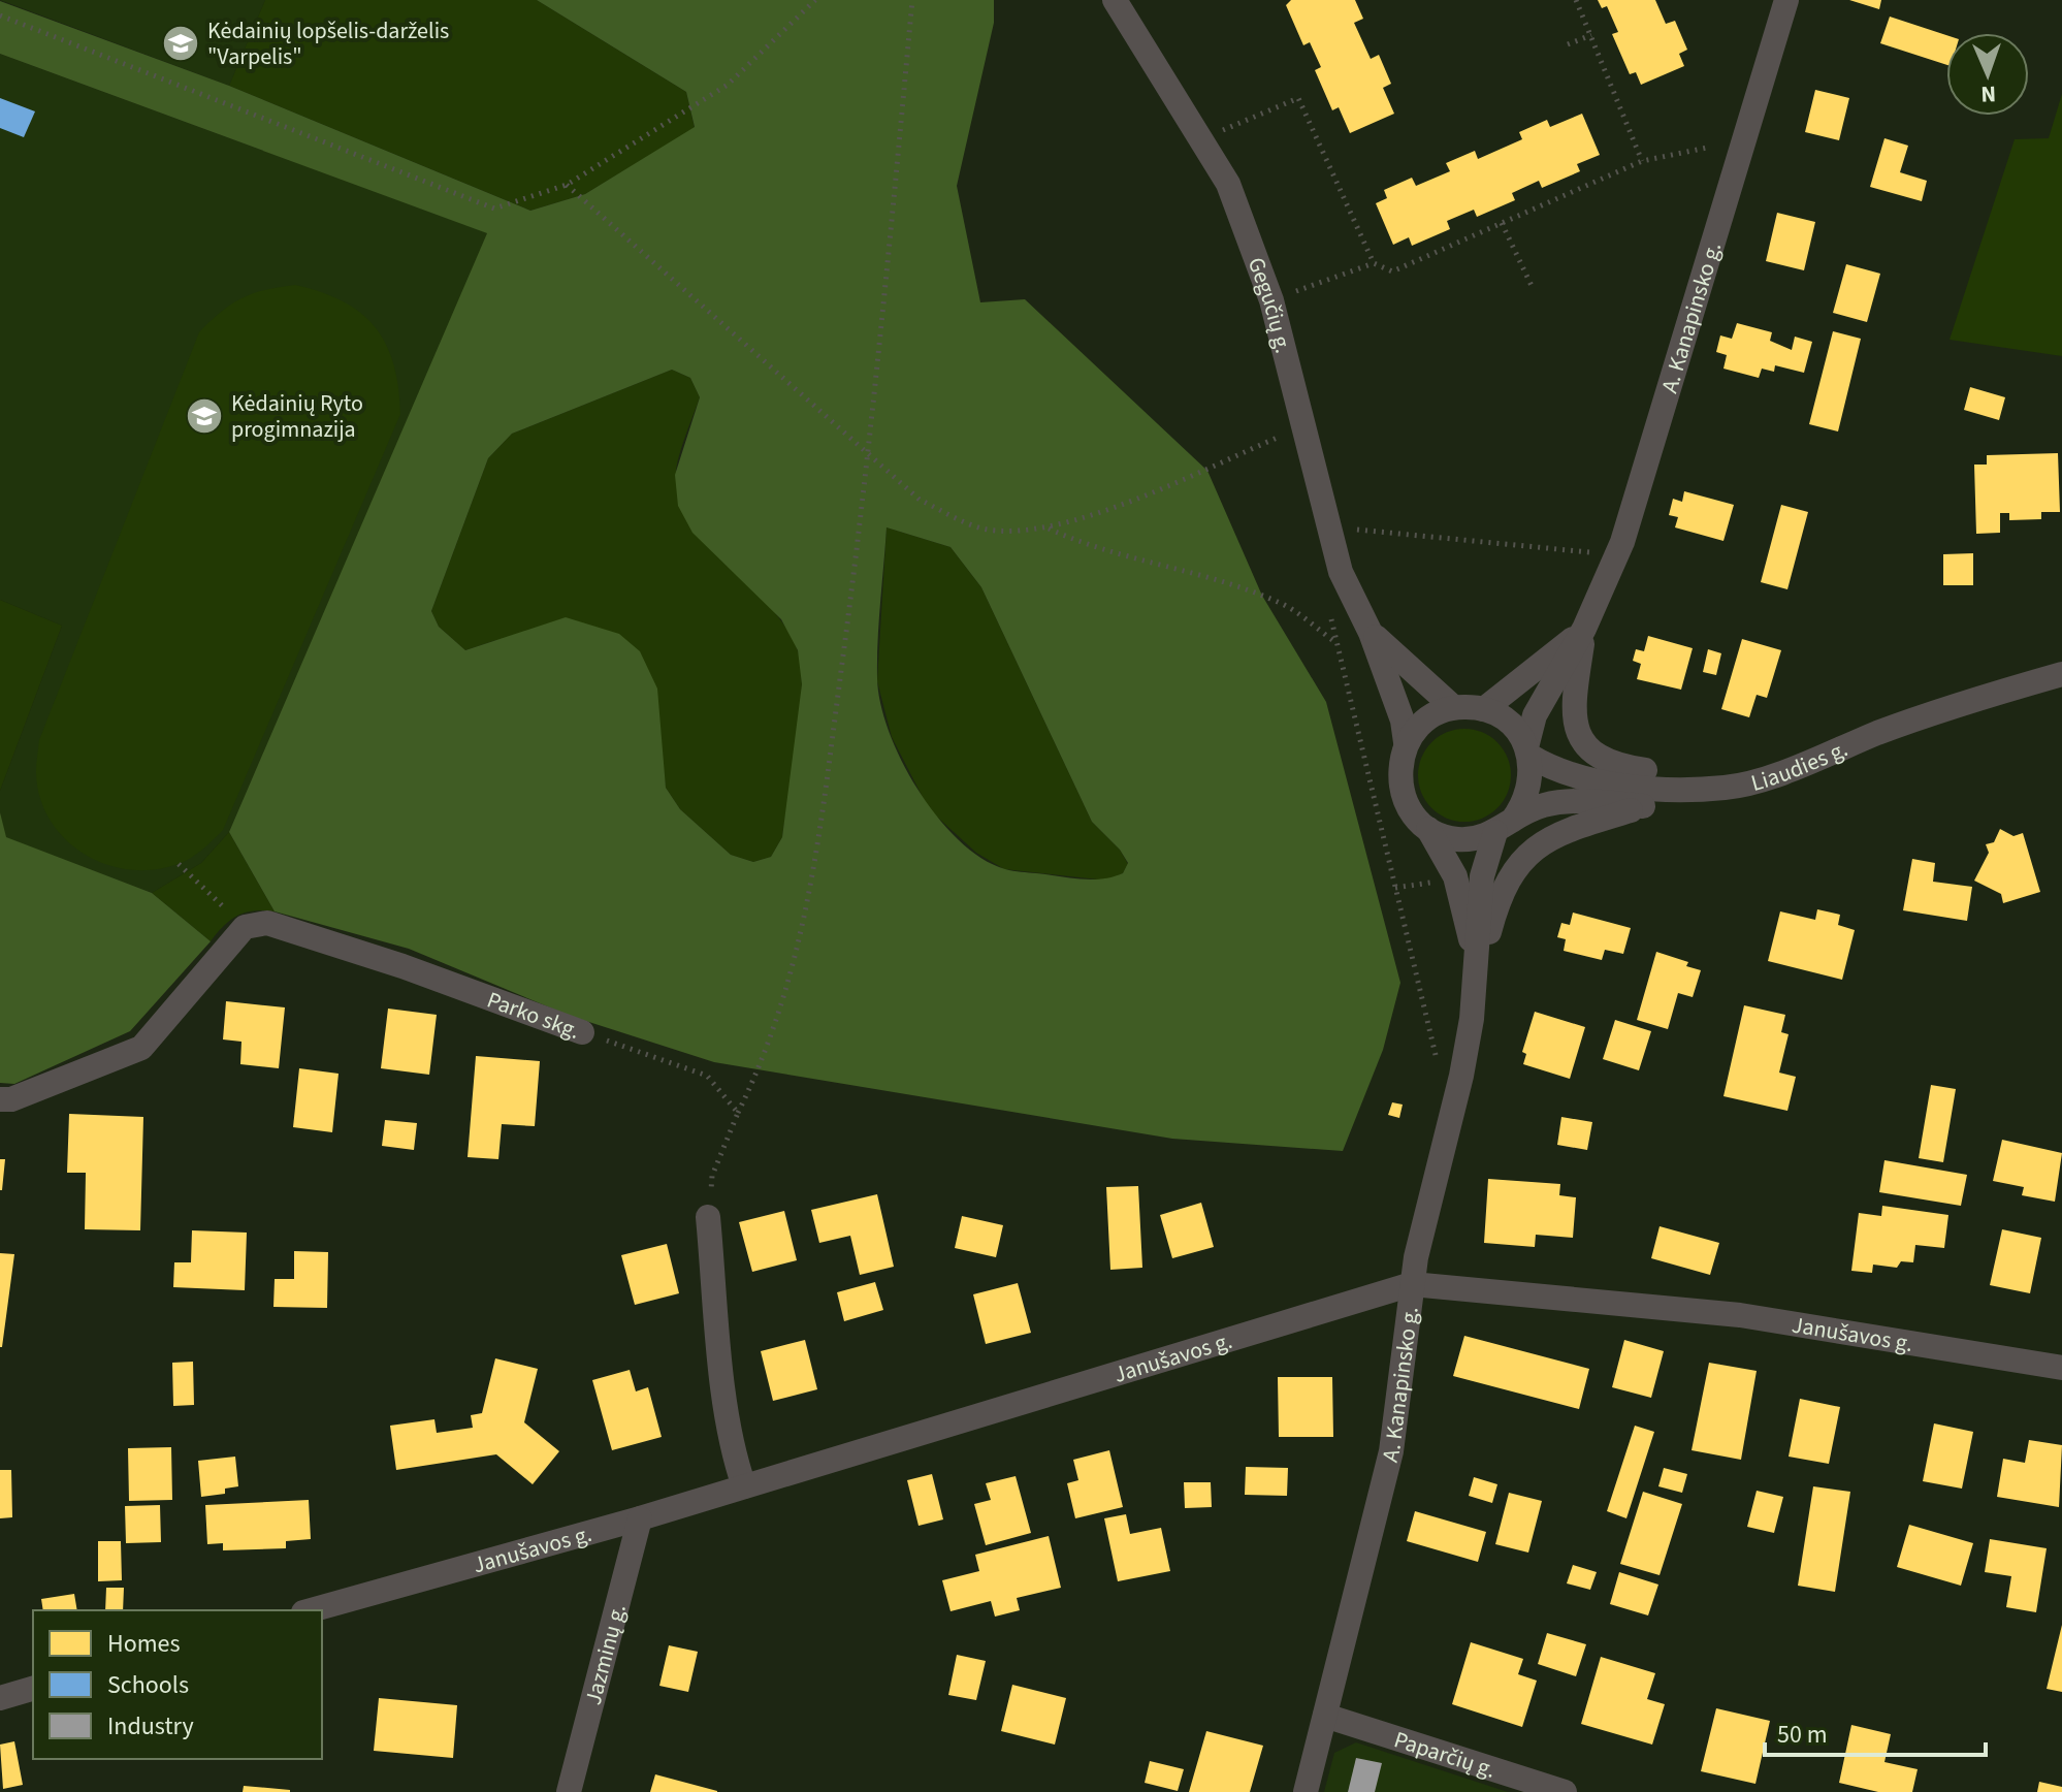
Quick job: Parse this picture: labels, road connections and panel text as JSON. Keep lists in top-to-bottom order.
{
  "streets": {
    "street": [
      "Gegučių g.",
      "A. Kanapinsko g.",
      "Liaudies g.",
      "Parko skg.",
      "Janušavos g.",
      "Jazminų g.",
      "Paparčių g."
    ]
  },
  "crossings": [
    ["Gegučių g.", "Liaudies g."],
    ["A. Kanapinsko g.", "Janušavos g."],
    ["A. Kanapinsko g.", "Paparčių g."],
    ["Janušavos g.", "Jazminų g."]
  ],
  "places": {
    "school or university": ["Kėdainių lopšelis-darželis \"Varpelis\"", "Kėdainių Ryto progimnazija"]
  },
  "legend": ["Homes", "Schools", "Industry"],
  "scale_bar": "50 m",
  "north": "bottom"
}
